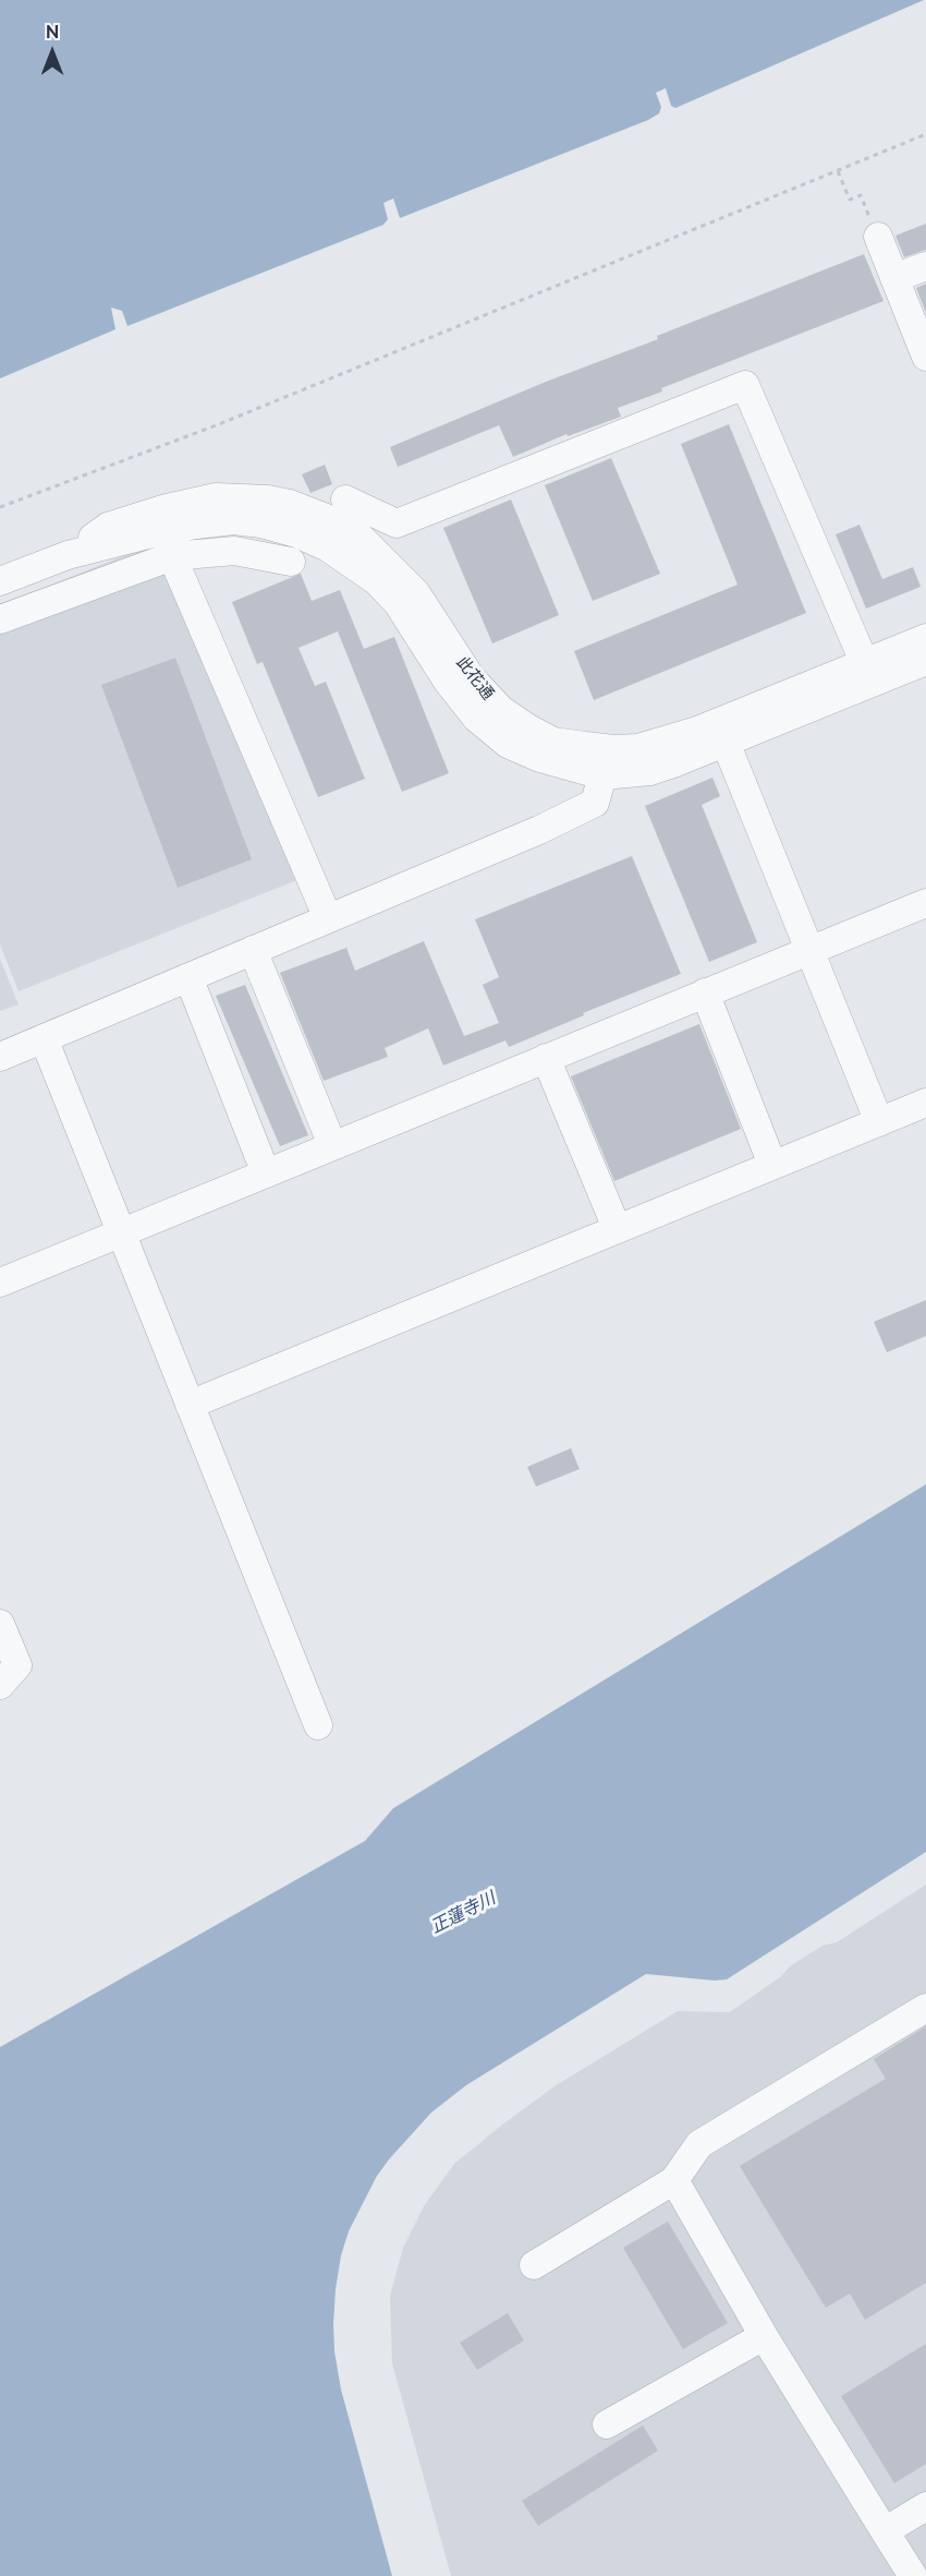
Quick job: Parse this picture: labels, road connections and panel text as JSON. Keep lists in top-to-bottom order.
{
  "streets": {
    "street": ["此花通"]
  },
  "water": ["正蓮寺川"],
  "north": "top"
}
